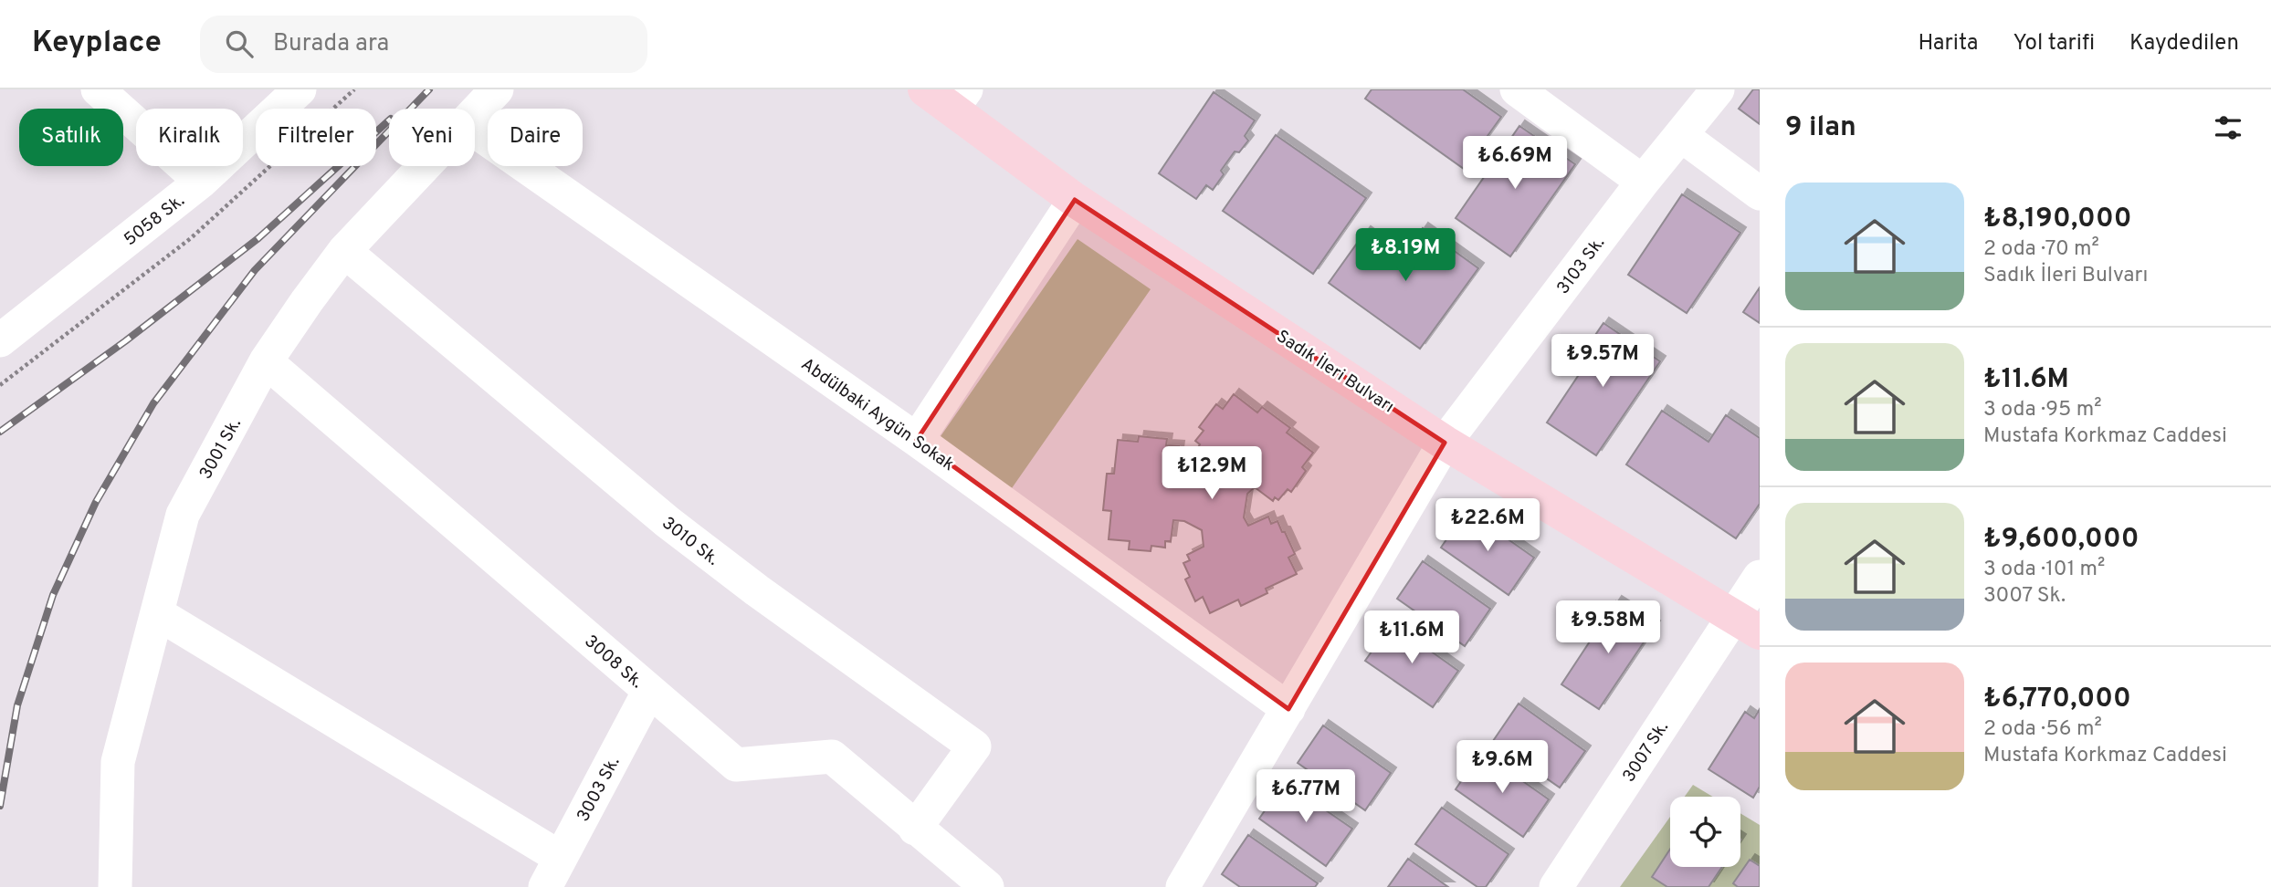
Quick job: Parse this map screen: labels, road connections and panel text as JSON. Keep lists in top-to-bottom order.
{
  "streets": {
    "main road": ["Sadık İleri Bulvarı"],
    "street": [
      "5058 Sk.",
      "3103 Sk.",
      "Abdülbaki Aygün Sokak",
      "3001 Sk.",
      "3010 Sk.",
      "3008 Sk.",
      "3007 Sk.",
      "3003 Sk."
    ]
  },
  "crossings": [
    ["3103 Sk.", "Sadık İleri Bulvarı"],
    ["3103 Sk.", "Abdülbaki Aygün Sokak"],
    ["Sadık İleri Bulvarı", "3007 Sk."],
    ["3001 Sk.", "3010 Sk."],
    ["3001 Sk.", "3008 Sk."],
    ["3010 Sk.", "3008 Sk."],
    ["3008 Sk.", "3003 Sk."]
  ],
  "page": {
    "header": "Keyplace",
    "search": "Burada ara",
    "nav": ["Harita", "Yol tarifi", "Kaydedilen"],
    "heading": "9 ilan",
    "chip": [
      "Satılık",
      "Kiralık",
      "Filtreler",
      "Yeni",
      "Daire"
    ],
    "price": [
      "₺6.69M",
      "₺8.19M",
      "₺9.57M",
      "₺12.9M",
      "₺22.6M",
      "₺9.58M",
      "₺11.6M",
      "₺9.6M",
      "₺6.77M"
    ],
    "list": [
      {
        "name": "₺8,190,000",
        "note": "2 oda · 70 m² · Sadık İleri Bulvarı"
      },
      {
        "name": "₺11.6M",
        "note": "3 oda · 95 m² · Mustafa Korkmaz Caddesi"
      },
      {
        "name": "₺9,600,000",
        "note": "3 oda · 101 m² · 3007 Sk."
      },
      {
        "name": "₺6,770,000",
        "note": "2 oda · 56 m² · Mustafa Korkmaz Caddesi"
      }
    ]
  }
}
